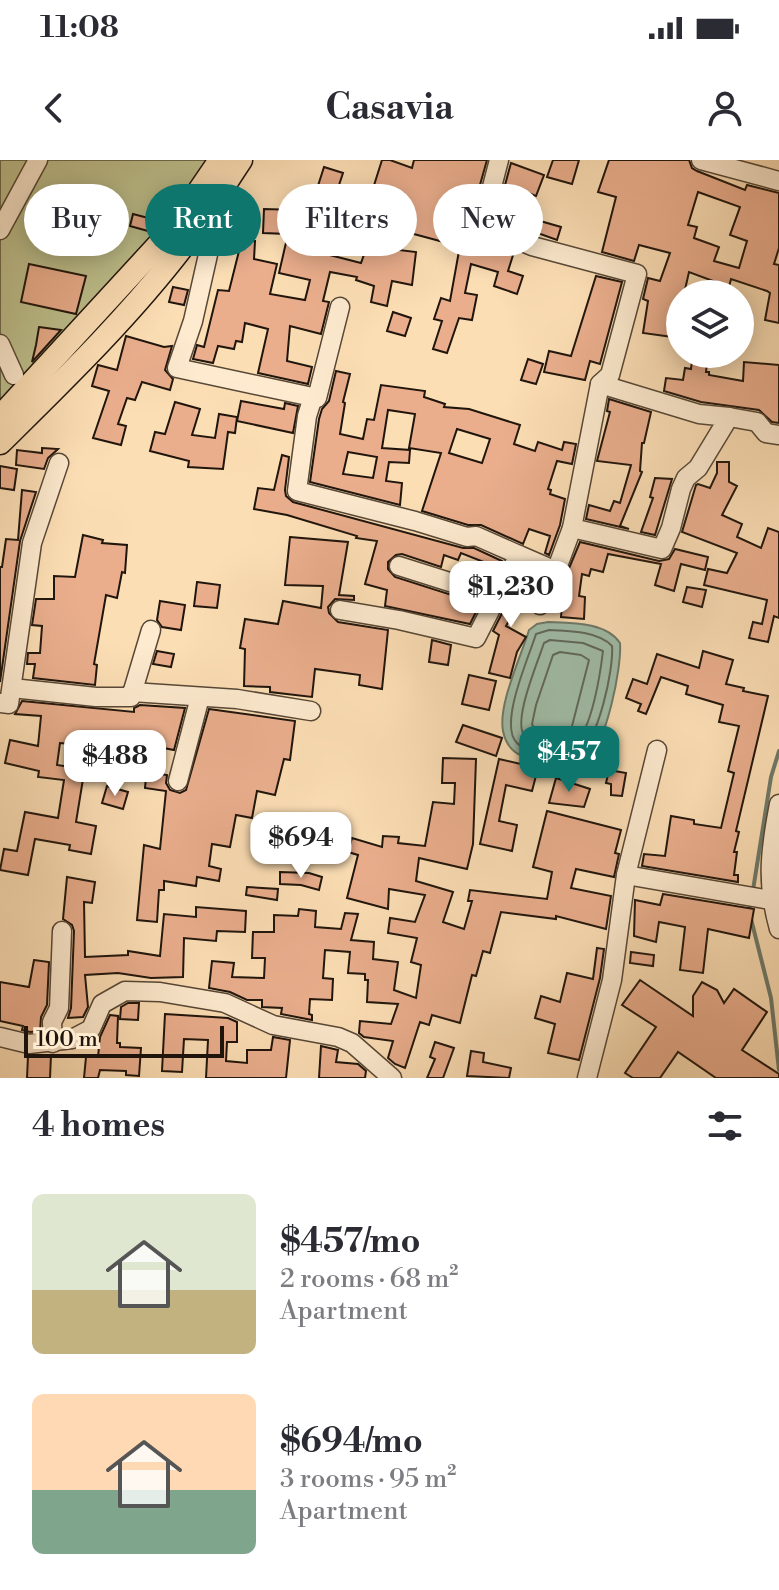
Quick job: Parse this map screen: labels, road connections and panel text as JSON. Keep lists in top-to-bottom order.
{
  "scale_bar": "100 m",
  "page": {
    "status": "11:08",
    "header": "Casavia",
    "chip": [
      "Buy",
      "Rent",
      "Filters",
      "New"
    ],
    "price": [
      "$1,230",
      "$457",
      "$488",
      "$694"
    ],
    "scale": "100 m",
    "heading": "4 homes",
    "list": [
      {
        "name": "$457/mo",
        "note": "2 rooms · 68 m² · Apartment"
      },
      {
        "name": "$694/mo",
        "note": "3 rooms · 95 m² · Apartment"
      }
    ]
  }
}
